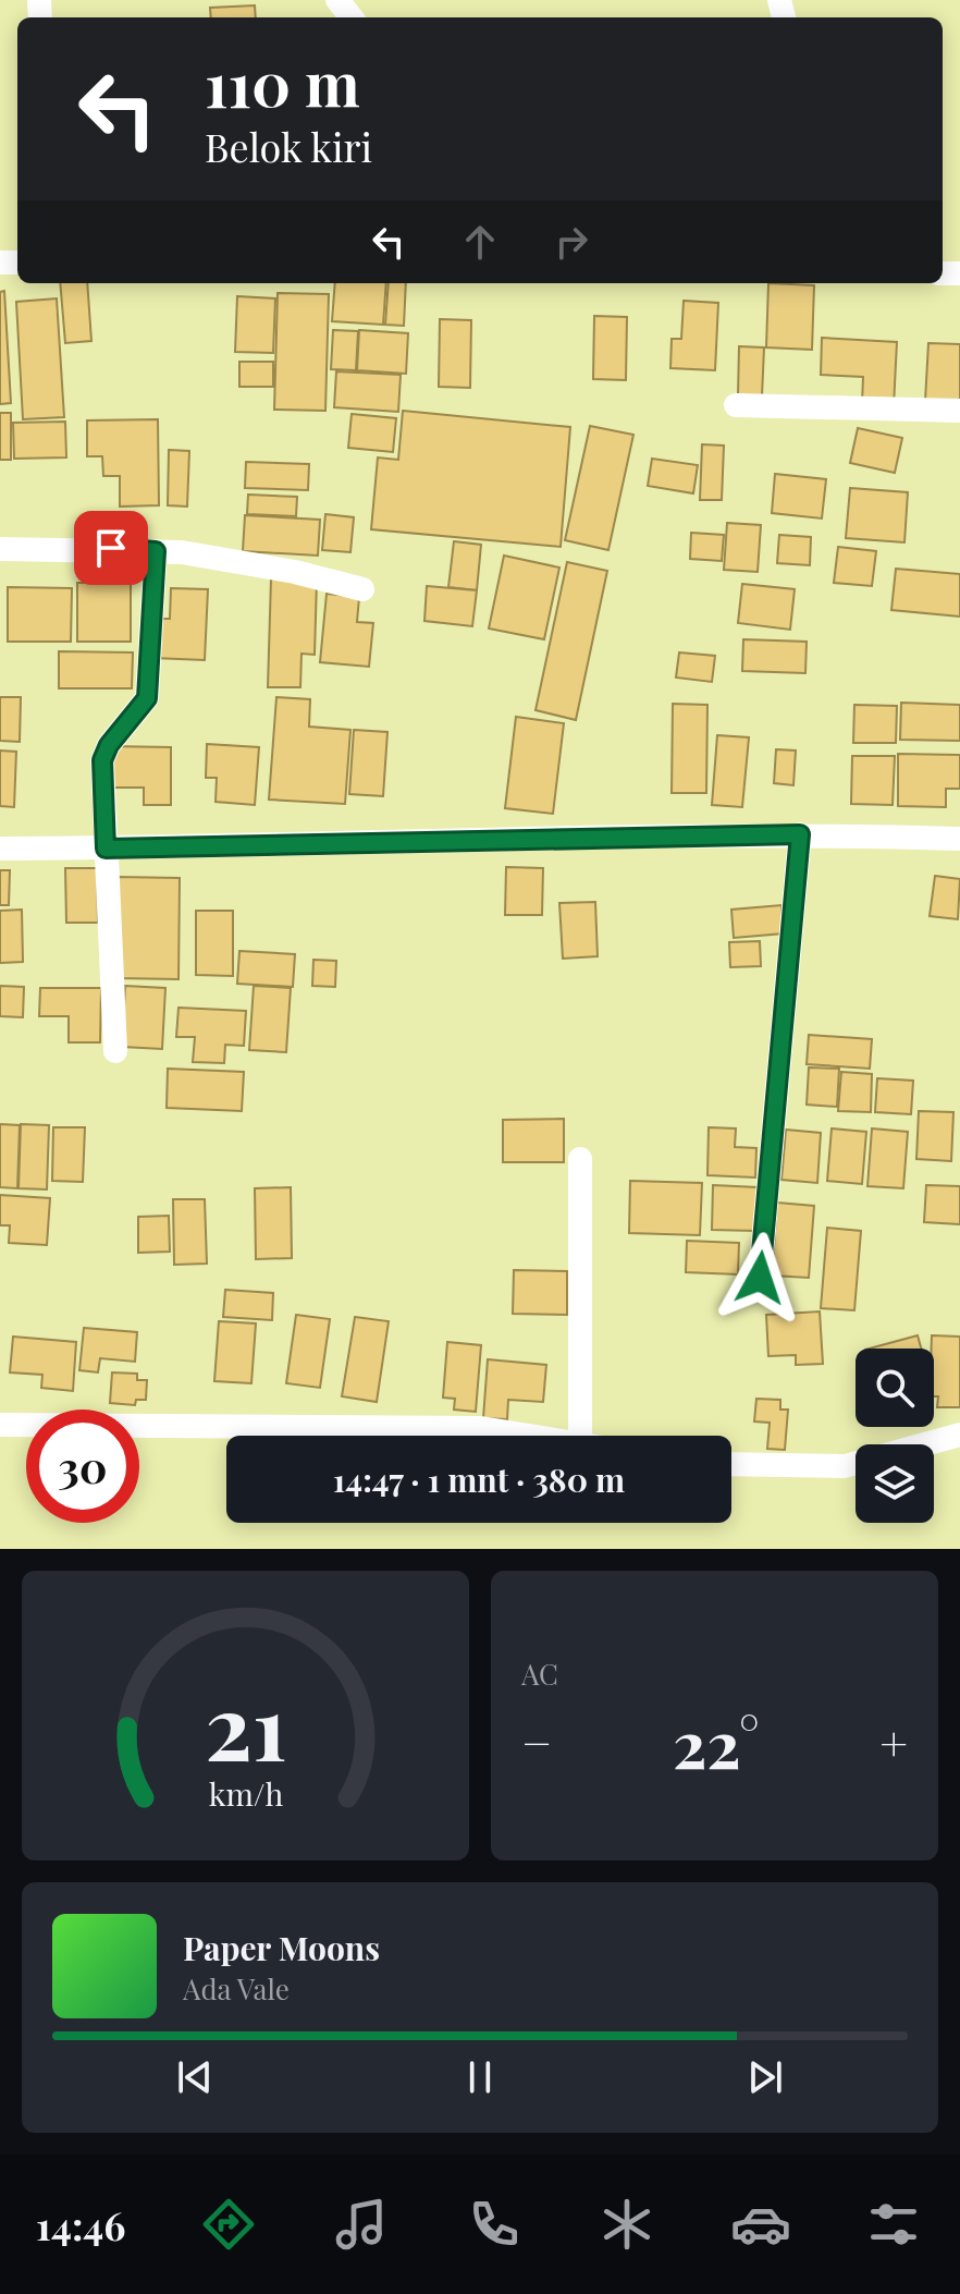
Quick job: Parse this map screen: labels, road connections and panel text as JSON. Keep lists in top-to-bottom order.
{
  "page": {
    "turn": ["110 m", "Belok kiri"],
    "limit": "30",
    "trip": "14:47 · 1 mnt · 380 m",
    "tile": "AC",
    "heat": ["−", "22°", "+"],
    "song": ["Paper Moons", "Ada Vale"],
    "tabs": "14:46",
    "gauge": ["21", "km/h"]
  }
}
